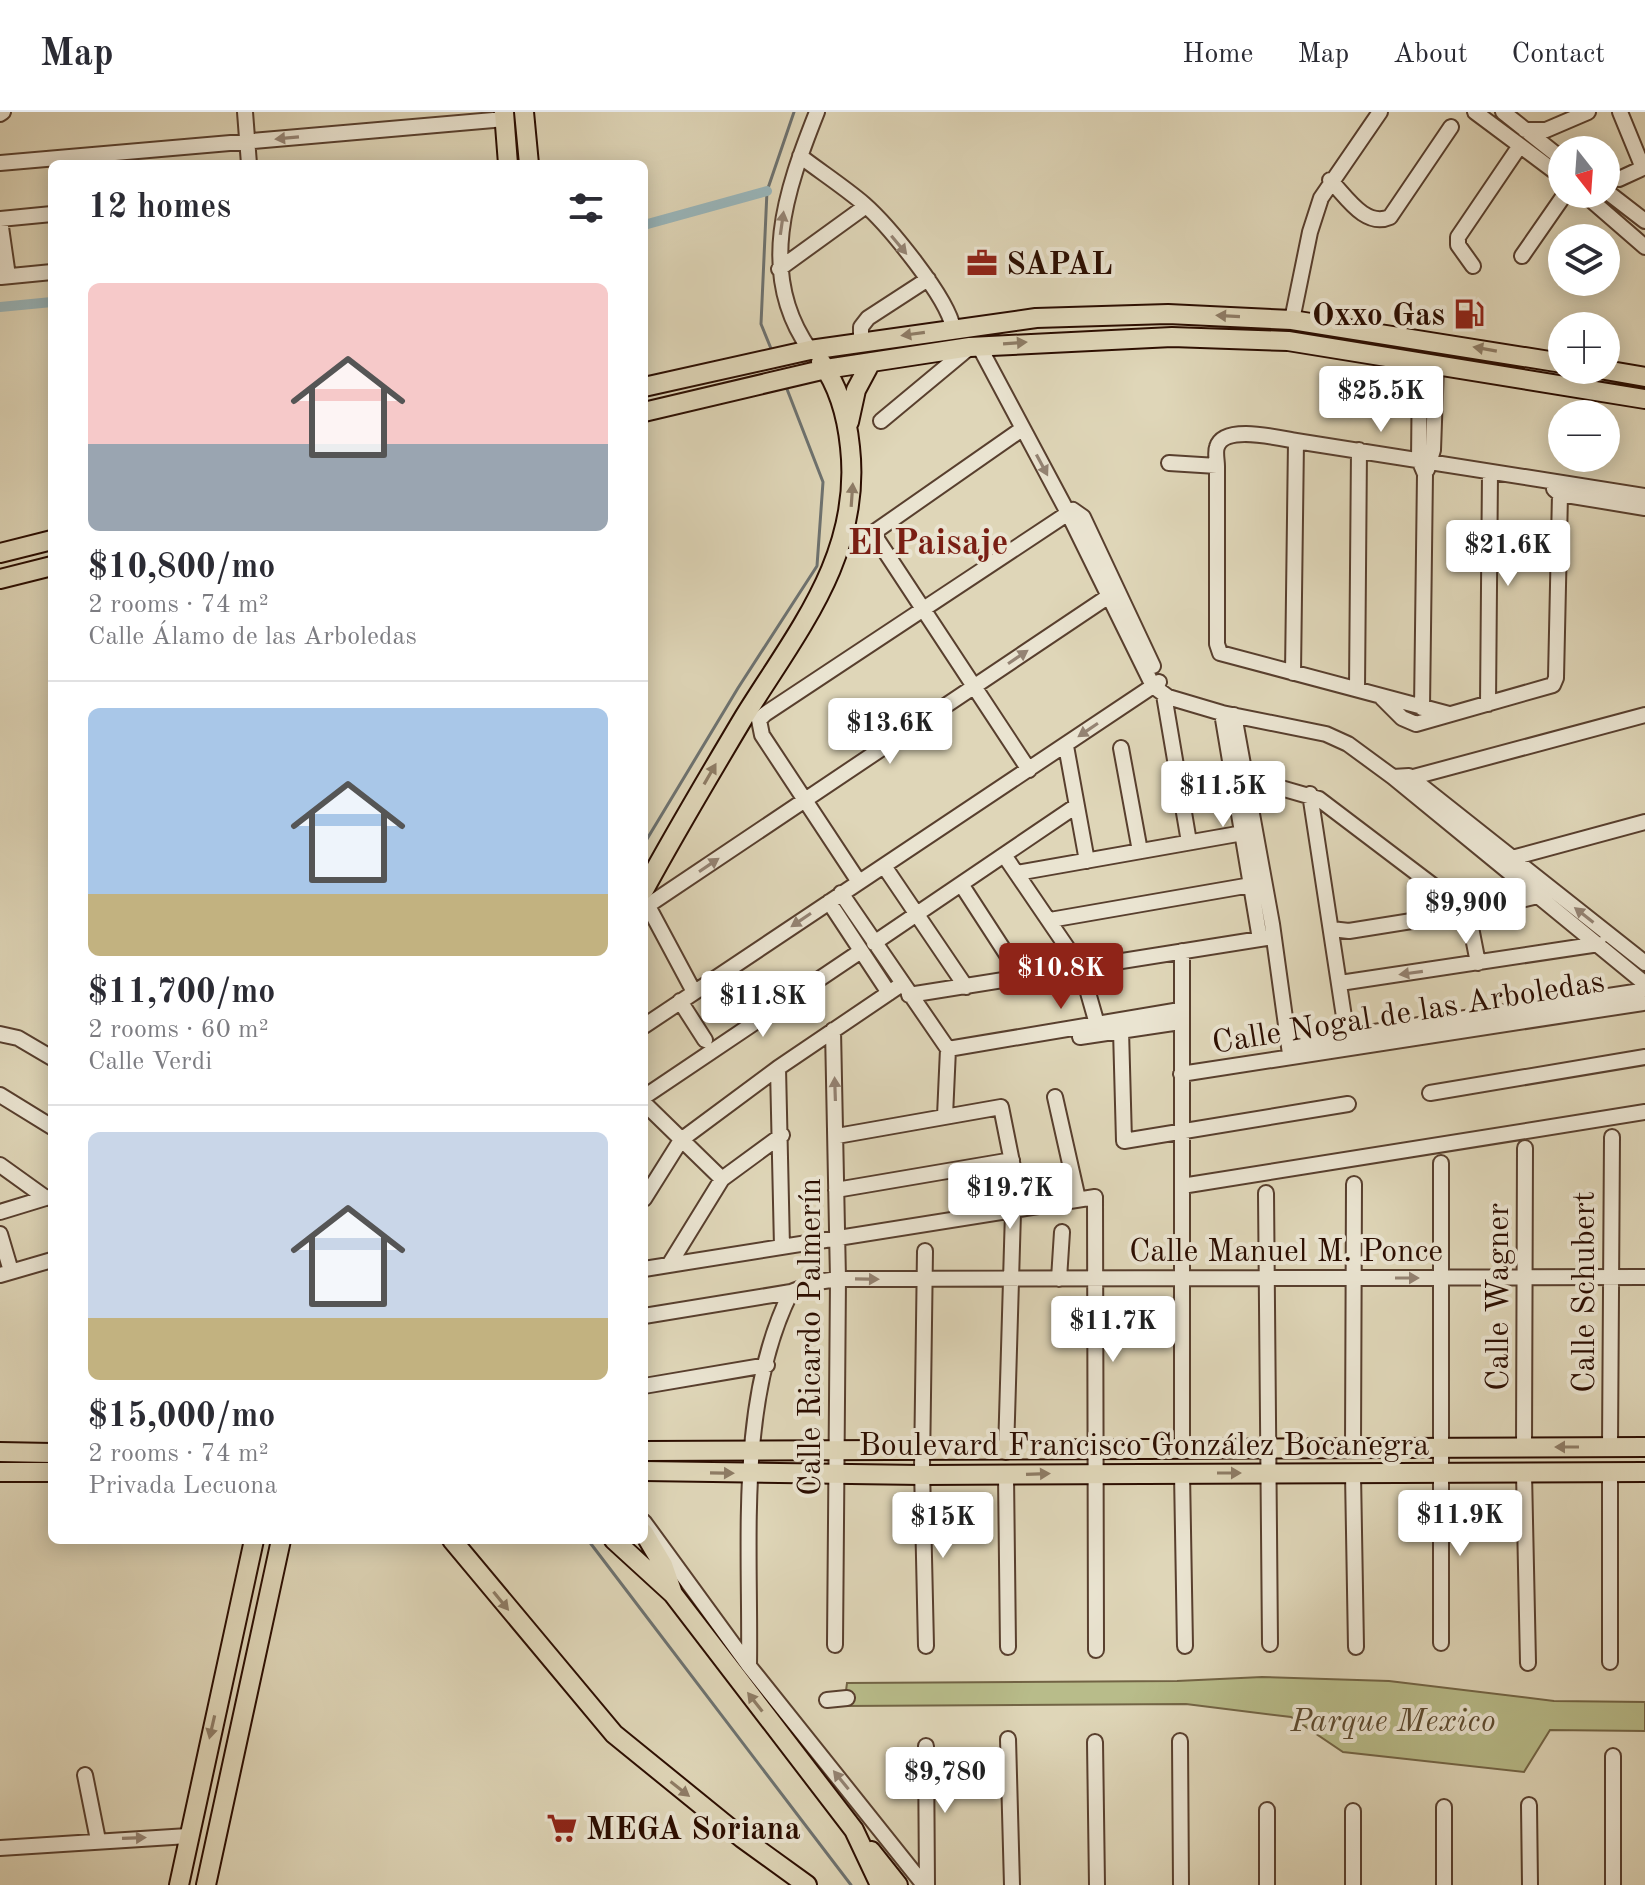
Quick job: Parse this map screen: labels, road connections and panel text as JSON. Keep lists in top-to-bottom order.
{
  "streets": {
    "main road": ["Boulevard Francisco González Bocanegra"],
    "street": [
      "Calle Nogal de las Arboledas",
      "Calle Manuel M. Ponce",
      "Calle Schubert",
      "Calle Wagner",
      "Calle Ricardo Palmerín"
    ]
  },
  "crossings": [
    ["Calle Manuel M. Ponce", "Calle Schubert"],
    ["Calle Manuel M. Ponce", "Calle Wagner"],
    ["Calle Manuel M. Ponce", "Calle Ricardo Palmerín"],
    ["Calle Schubert", "Boulevard Francisco González Bocanegra"],
    ["Calle Wagner", "Boulevard Francisco González Bocanegra"],
    ["Calle Ricardo Palmerín", "Boulevard Francisco González Bocanegra"]
  ],
  "districts": ["El Paisaje"],
  "parks": ["Parque Mexico"],
  "places": {
    "office": ["SAPAL"],
    "fuel station": ["Oxxo Gas"],
    "supermarket": ["MEGA Soriana"]
  },
  "north": "bottom",
  "page": {
    "header": "Map",
    "nav": [
      "Home",
      "Map",
      "About",
      "Contact"
    ],
    "map_buttons": ["+", "−"],
    "heading": "12 homes",
    "list": [
      {
        "name": "$10,800/mo",
        "note": "2 rooms · 74 m² · Calle Álamo de las Arboledas"
      },
      {
        "name": "$11,700/mo",
        "note": "2 rooms · 60 m² · Calle Verdi"
      },
      {
        "name": "$15,000/mo",
        "note": "2 rooms · 74 m² · Privada Lecuona"
      }
    ],
    "price": [
      "$25.5K",
      "$21.6K",
      "$13.6K",
      "$11.5K",
      "$9,900",
      "$10.8K",
      "$11.8K",
      "$19.7K",
      "$11.7K",
      "$11.9K",
      "$15K",
      "$9,780"
    ]
  }
}
